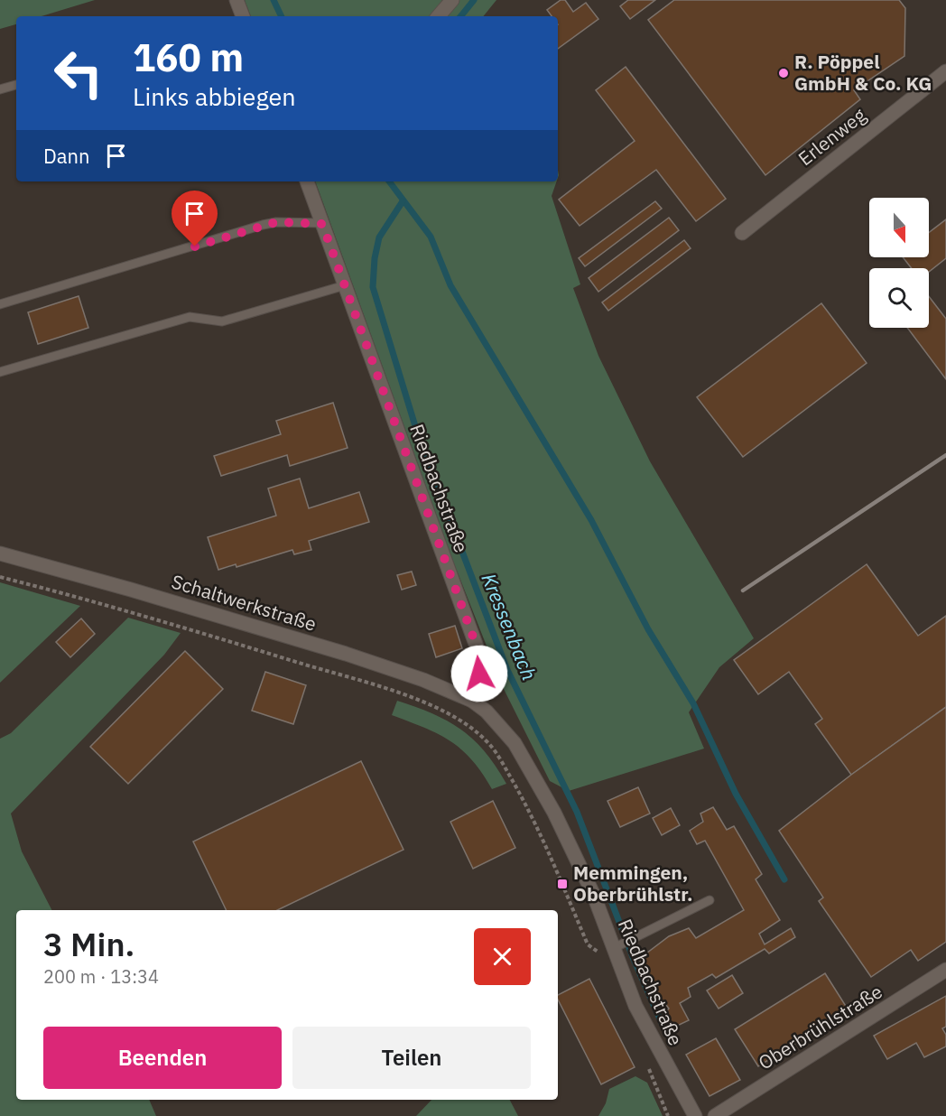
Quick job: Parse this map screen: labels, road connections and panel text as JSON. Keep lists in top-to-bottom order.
{
  "streets": {
    "street": [
      "Erlenweg",
      "Riedbachstraße",
      "Schaltwerkstraße",
      "Oberbrühlstraße"
    ]
  },
  "crossings": [
    ["Riedbachstraße", "Schaltwerkstraße"]
  ],
  "water": ["Kressenbach"],
  "places": {
    "other": ["R. Pöppel GmbH & Co. KG"],
    "transit": ["Memmingen, Oberbrühlstr."]
  },
  "north": "bottom",
  "page": {
    "turn": ["160 m", "Links abbiegen"],
    "then": "Dann",
    "heading": ["3 Min.", "200 m · 13:34"],
    "buttons": ["Beenden", "Teilen"]
  }
}
